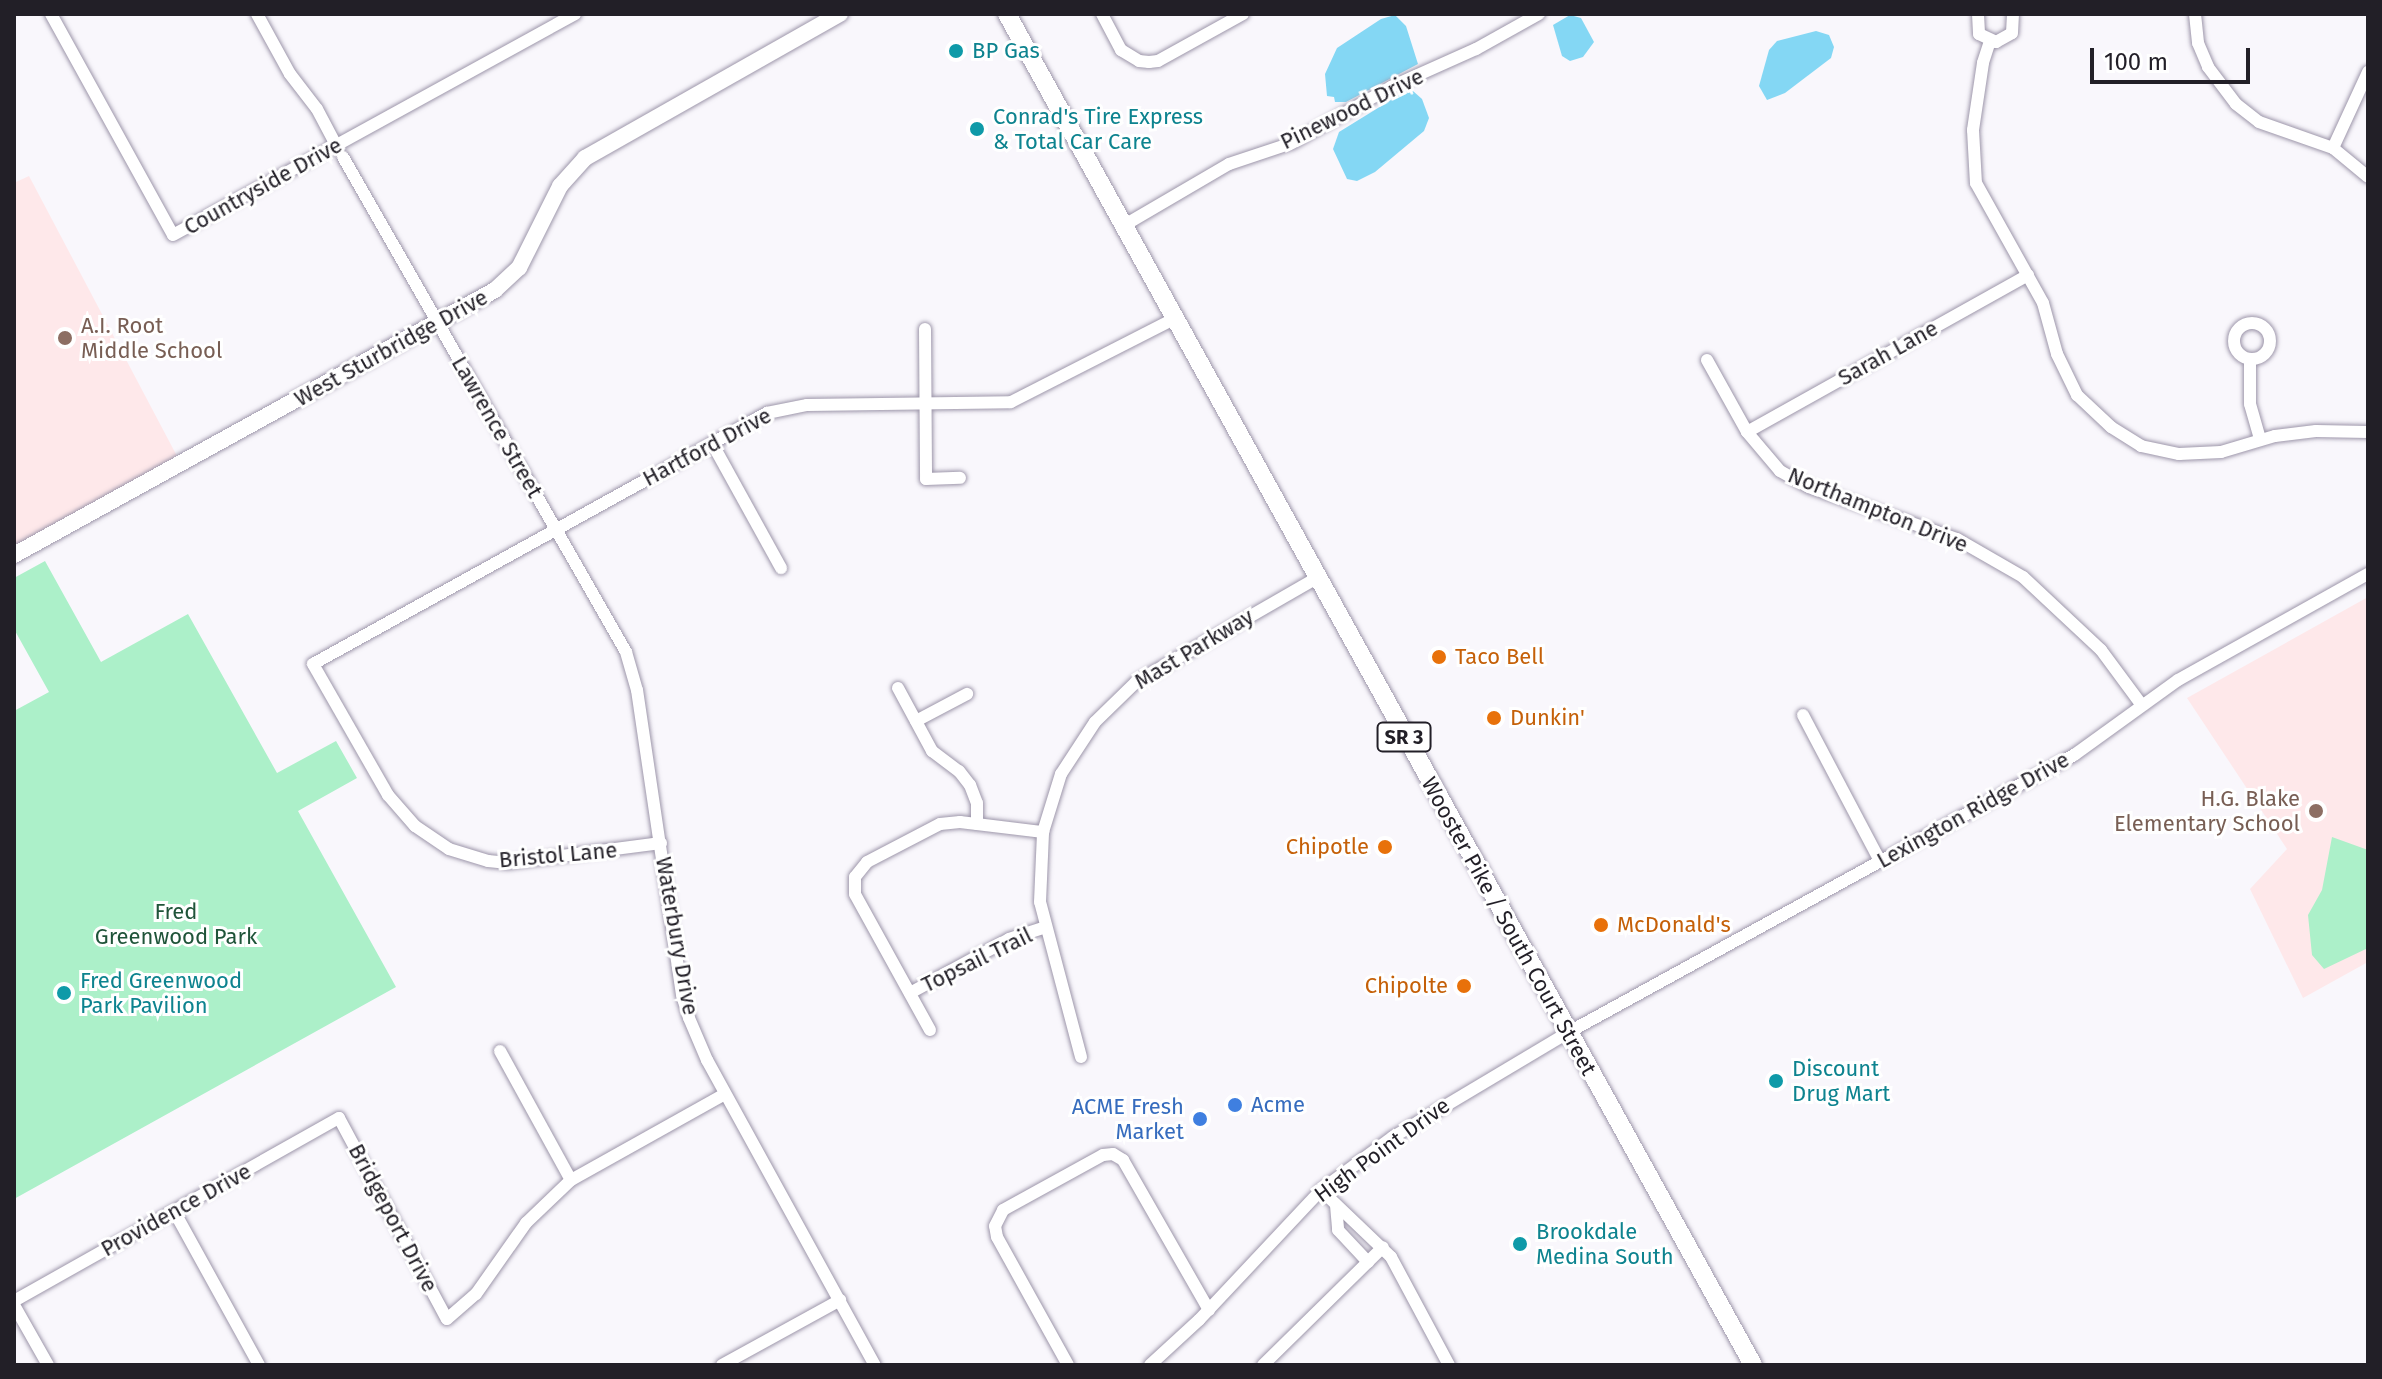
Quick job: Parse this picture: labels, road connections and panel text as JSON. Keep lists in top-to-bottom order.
{
  "streets": {
    "main road": ["SR 3", "Wooster Pike / South Court Street"],
    "street": [
      "Pinewood Drive",
      "Countryside Drive",
      "West Sturbridge Drive",
      "Sarah Lane",
      "Lawrence Street",
      "Hartford Drive",
      "Northampton Drive",
      "Mast Parkway",
      "Lexington Ridge Drive",
      "Bristol Lane",
      "Waterbury Drive",
      "Topsail Trail",
      "High Point Drive",
      "Providence Drive",
      "Bridgeport Drive"
    ]
  },
  "crossings": [
    ["Pinewood Drive", "SR 3"],
    ["Countryside Drive", "Lawrence Street"],
    ["West Sturbridge Drive", "Lawrence Street"],
    ["Sarah Lane", "Northampton Drive"],
    ["Lawrence Street", "Hartford Drive"],
    ["Lawrence Street", "Waterbury Drive"],
    ["Hartford Drive", "SR 3"],
    ["Hartford Drive", "Bristol Lane"],
    ["Hartford Drive", "Wooster Pike / South Court Street"],
    ["Hartford Drive", "Waterbury Drive"],
    ["Northampton Drive", "Lexington Ridge Drive"],
    ["Mast Parkway", "Wooster Pike / South Court Street"],
    ["Mast Parkway", "Topsail Trail"],
    ["SR 3", "Wooster Pike / South Court Street"],
    ["Lexington Ridge Drive", "Wooster Pike / South Court Street"],
    ["Lexington Ridge Drive", "High Point Drive"],
    ["Bristol Lane", "Waterbury Drive"],
    ["Wooster Pike / South Court Street", "High Point Drive"],
    ["Providence Drive", "Bridgeport Drive"]
  ],
  "parks": ["Fred Greenwood Park"],
  "places": [
    "BP Gas",
    "Conrad's Tire Express & Total Car Care",
    "A.I. Root Middle School",
    "Taco Bell",
    "Dunkin'",
    "H.G. Blake Elementary School",
    "Chipotle",
    "McDonald's",
    "Chipolte",
    "Fred Greenwood Park Pavilion",
    "Discount Drug Mart",
    "Acme",
    "ACME Fresh Market",
    "Brookdale Medina South"
  ],
  "scale_bar": "100 m"
}
